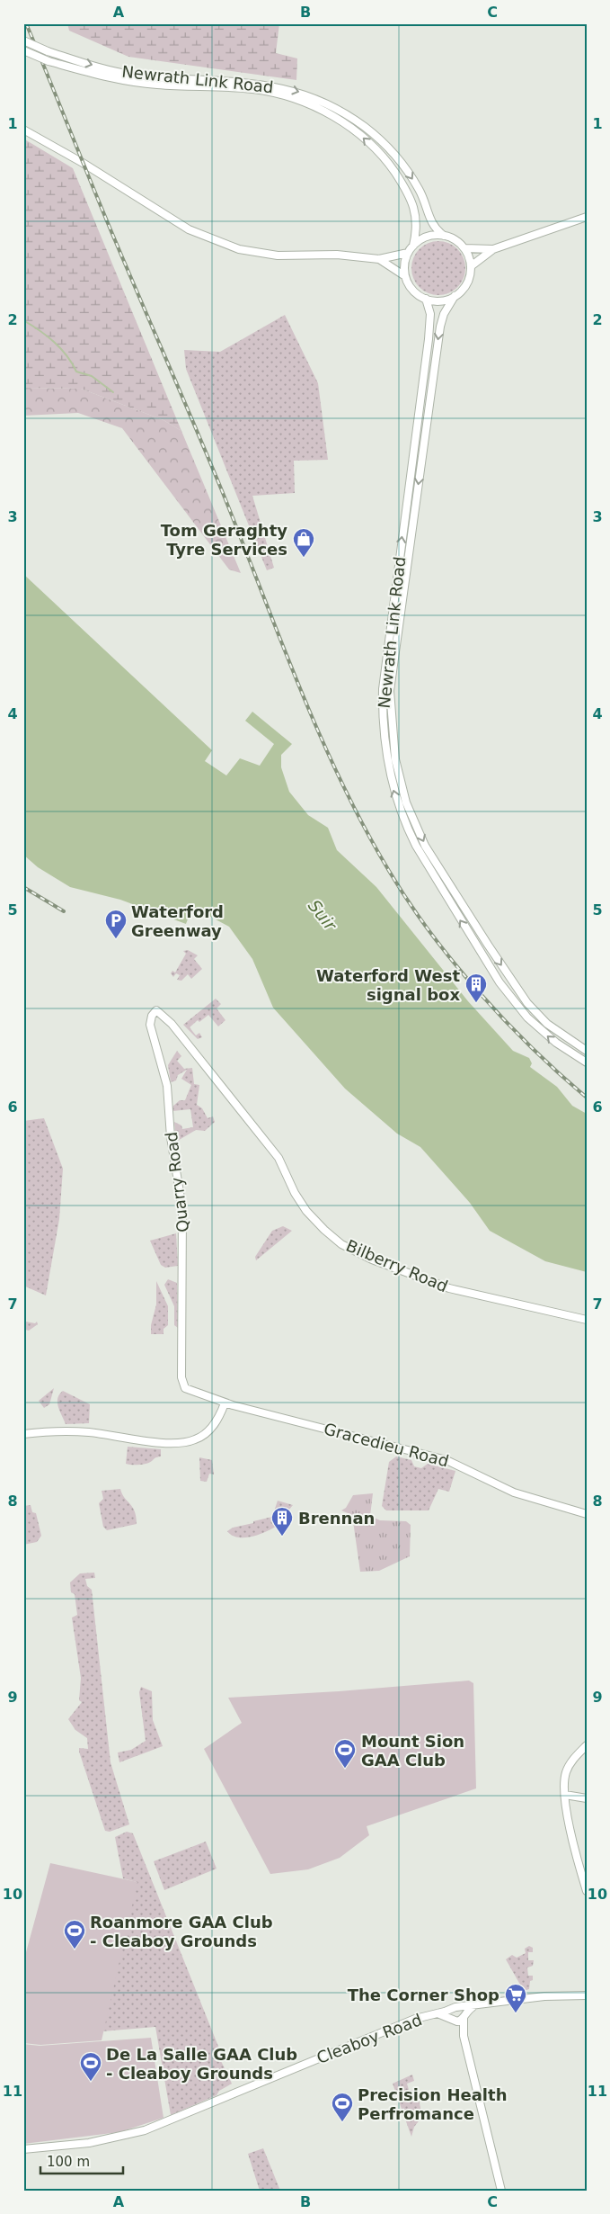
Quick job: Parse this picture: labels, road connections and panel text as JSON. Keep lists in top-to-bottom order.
{
  "streets": {
    "main road": [
      "Newrath Link Road",
      "Quarry Road",
      "Bilberry Road",
      "Gracedieu Road",
      "Cleaboy Road"
    ]
  },
  "crossings": [
    ["Quarry Road", "Bilberry Road"],
    ["Quarry Road", "Gracedieu Road"]
  ],
  "water": ["Suir"],
  "places": {
    "shop": ["Tom Geraghty Tyre Services"],
    "parking": ["Waterford Greenway"],
    "building": ["Waterford West signal box", "Brennan"],
    "sports": [
      "Mount Sion GAA Club",
      "Roanmore GAA Club - Cleaboy Grounds",
      "De La Salle GAA Club - Cleaboy Grounds",
      "Precision Health Perfromance"
    ],
    "supermarket": ["The Corner Shop"]
  },
  "scale_bar": "100 m",
  "grid": {
    "columns": ["A", "B", "C"],
    "rows": [
      "1",
      "2",
      "3",
      "4",
      "5",
      "6",
      "7",
      "8",
      "9",
      "10",
      "11"
    ]
  }
}
